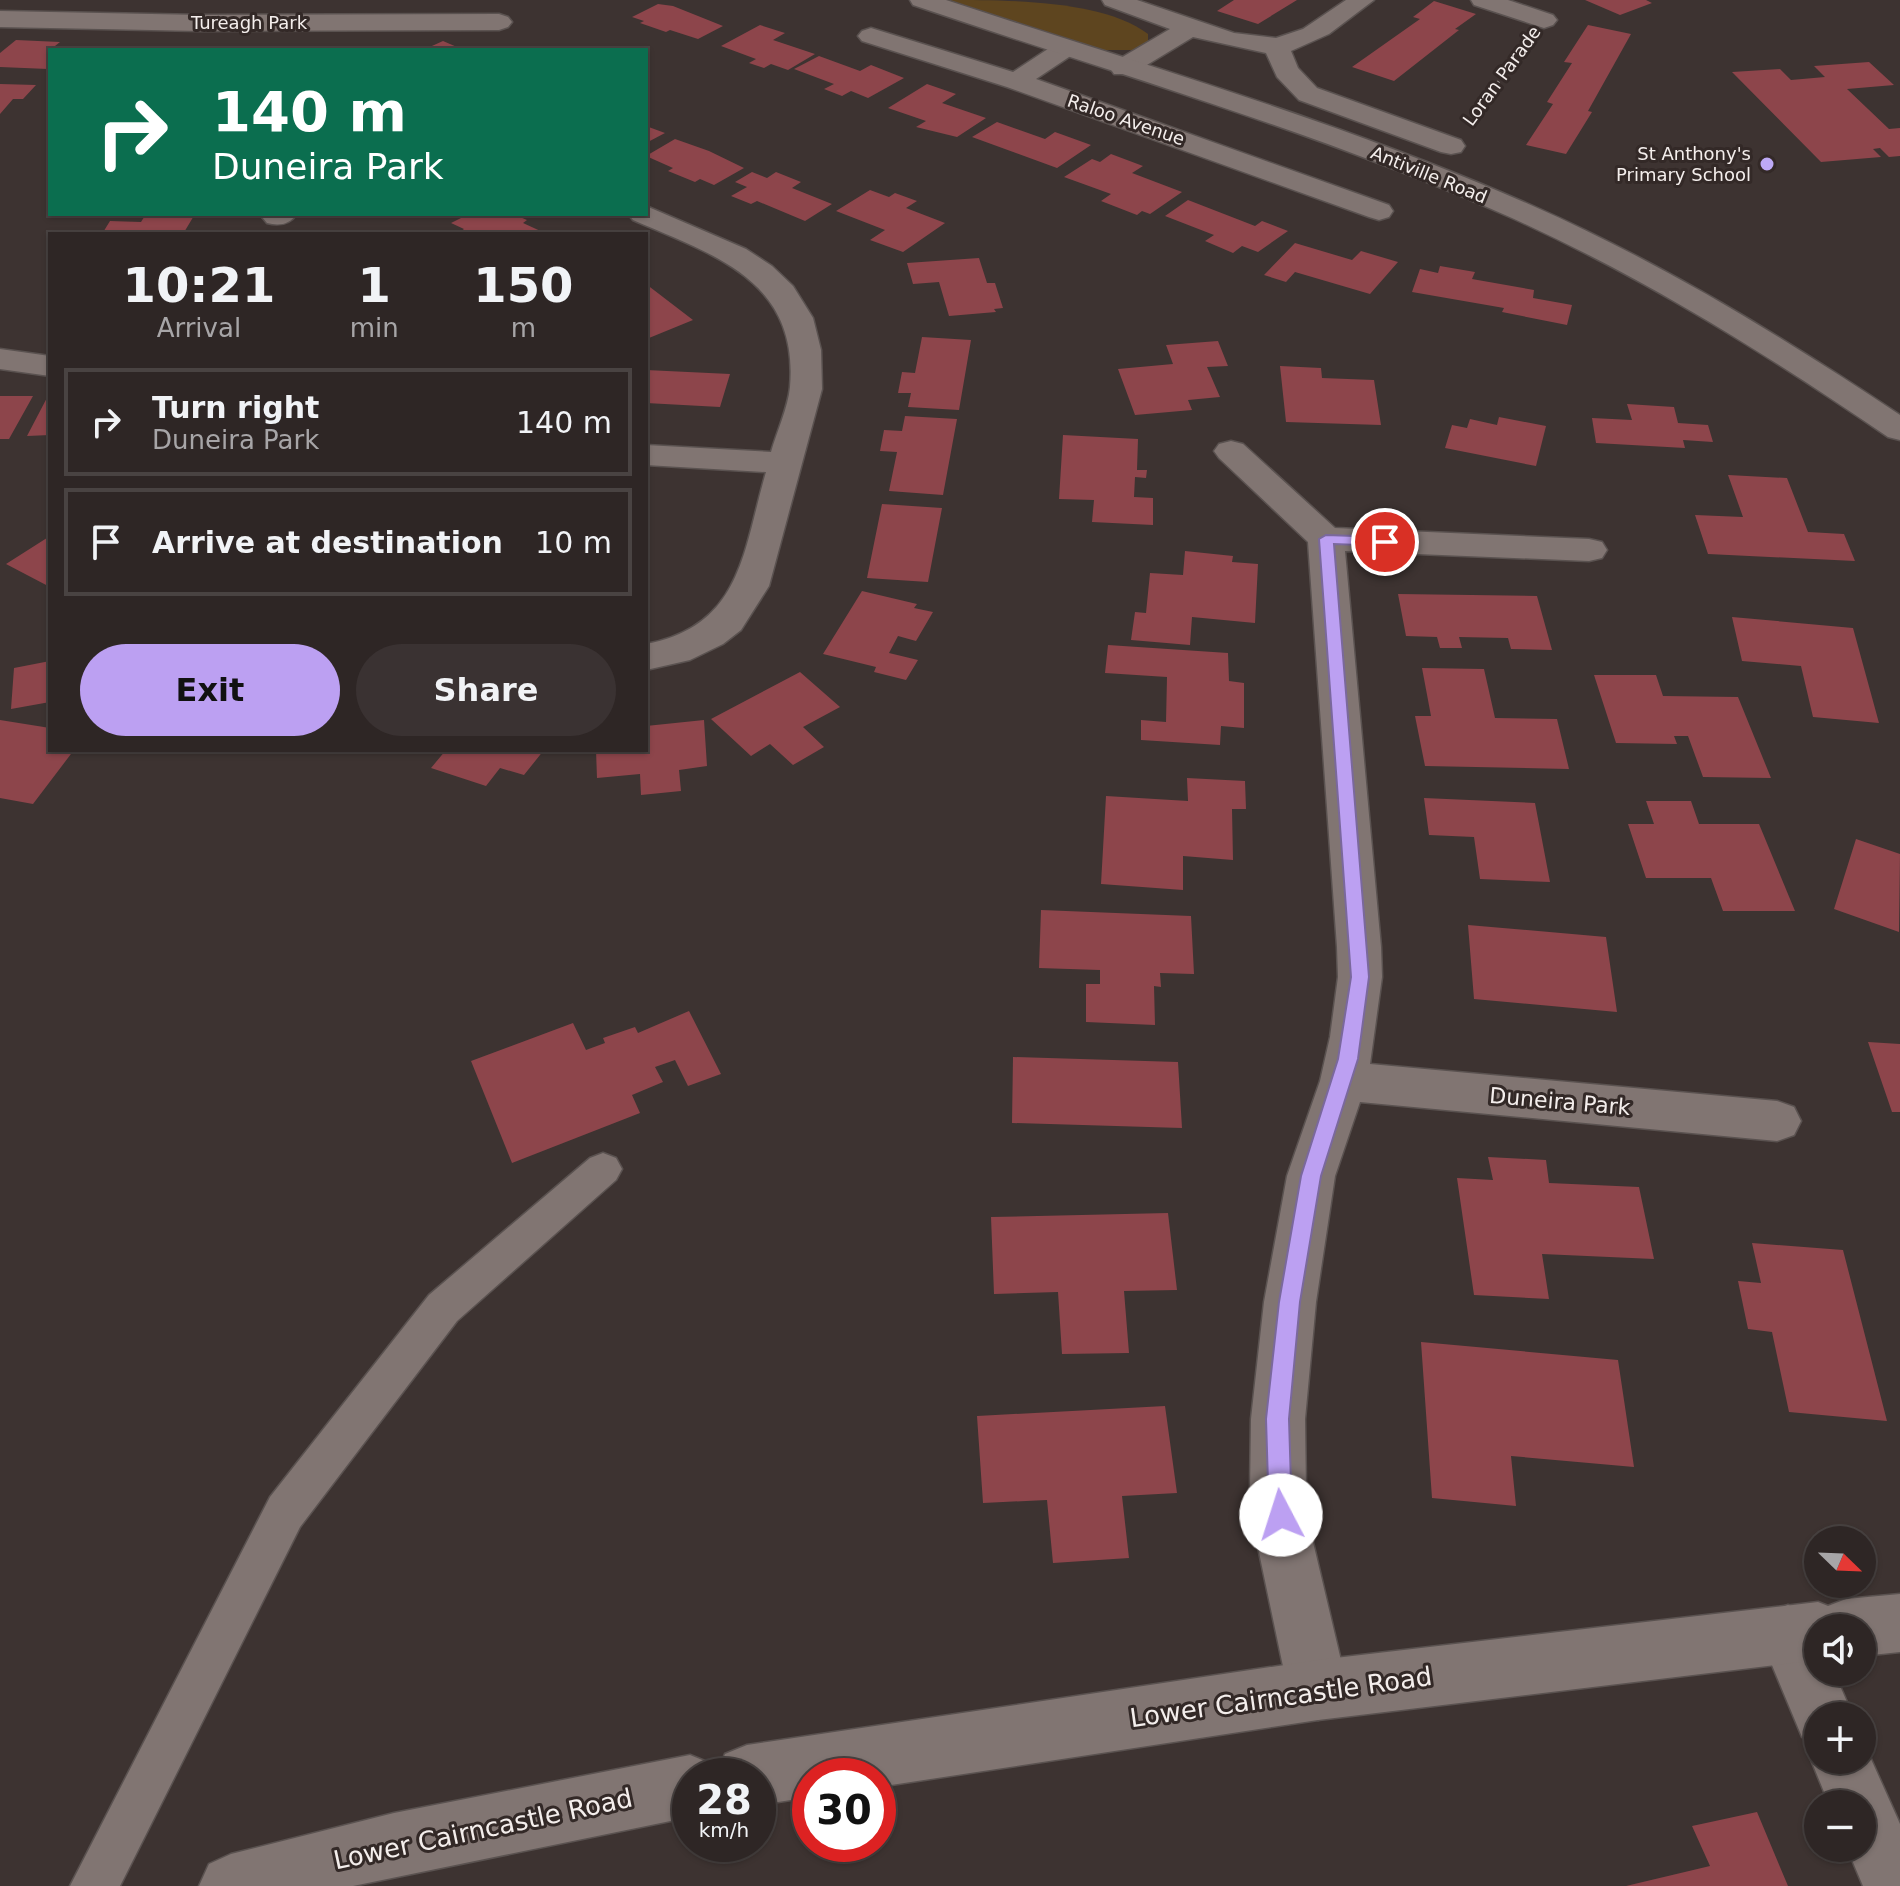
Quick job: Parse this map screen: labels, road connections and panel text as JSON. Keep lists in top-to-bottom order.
{
  "streets": {
    "street": [
      "Tureagh Park",
      "Loran Parade",
      "Raloo Avenue",
      "Antiville Road",
      "Duneira Park",
      "Lower Cairncastle Road"
    ]
  },
  "places": ["St Anthony's Primary School"],
  "north": "bottom right",
  "page": {
    "turn": ["140 m", "Duneira Park"],
    "eta": [
      "10:21",
      "Arrival",
      "1",
      "min",
      "150",
      "m"
    ],
    "list": [
      {
        "name": "Turn right",
        "note": "Duneira Park",
        "value": "140 m"
      },
      {
        "name": "Arrive at destination",
        "value": "10 m"
      }
    ],
    "buttons": ["Exit", "Share"],
    "map_buttons": ["+", "−"],
    "speed": "28 km/h",
    "limit": "30"
  }
}
